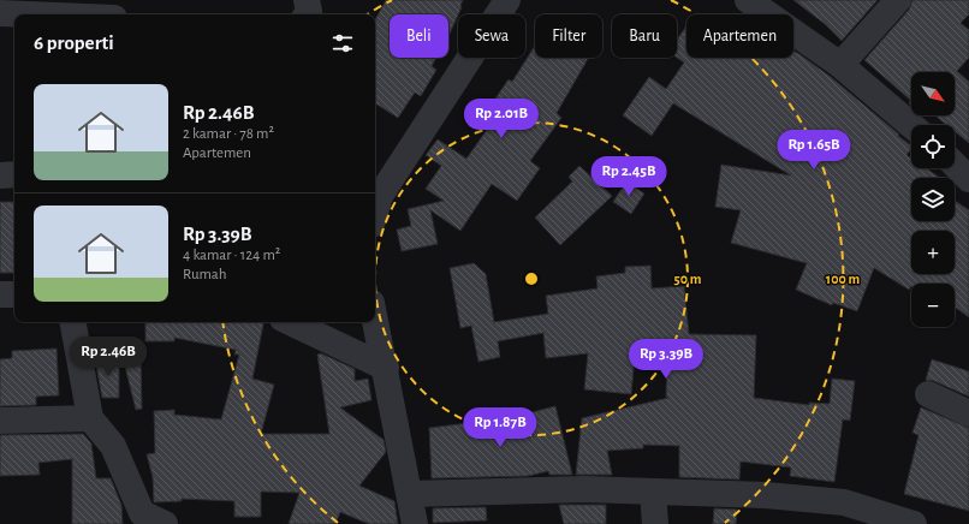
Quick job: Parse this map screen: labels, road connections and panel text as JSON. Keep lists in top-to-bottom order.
{
  "north": "bottom right",
  "page": {
    "chip": [
      "Beli",
      "Sewa",
      "Filter",
      "Baru",
      "Apartemen"
    ],
    "heading": "6 properti",
    "map_buttons": ["+", "−"],
    "list": [
      {
        "name": "Rp 2.46B",
        "note": "2 kamar · 78 m² · Apartemen"
      },
      {
        "name": "Rp 3.39B",
        "note": "4 kamar · 124 m² · Rumah"
      }
    ],
    "price": [
      "Rp 2.01B",
      "Rp 1.65B",
      "Rp 2.45B",
      "Rp 2.46B",
      "Rp 3.39B",
      "Rp 1.87B"
    ]
  },
  "rings": ["50 m", "100 m"]
}
